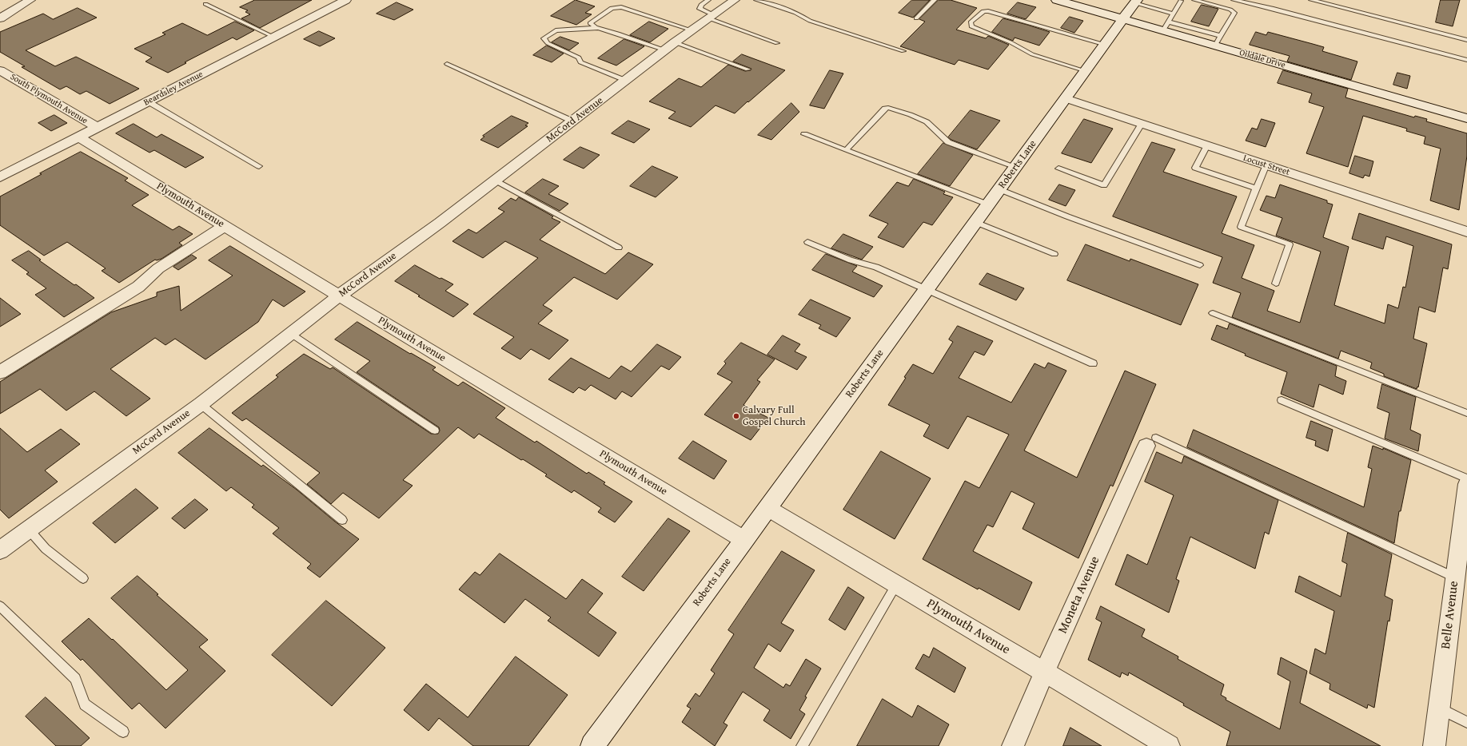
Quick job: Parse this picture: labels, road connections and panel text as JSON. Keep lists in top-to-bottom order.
{
  "streets": {
    "main road": ["Oildale Drive", "Roberts Lane"],
    "street": [
      "Beardsley Avenue",
      "South Plymouth Avenue",
      "McCord Avenue",
      "Locust Street",
      "Plymouth Avenue",
      "Moneta Avenue",
      "Belle Avenue"
    ]
  },
  "crossings": [
    ["Oildale Drive", "Roberts Lane"],
    ["Beardsley Avenue", "South Plymouth Avenue"],
    ["Beardsley Avenue", "Plymouth Avenue"],
    ["McCord Avenue", "Plymouth Avenue"],
    ["Roberts Lane", "Locust Street"],
    ["Roberts Lane", "Plymouth Avenue"],
    ["Plymouth Avenue", "Moneta Avenue"]
  ],
  "places": ["Calvary Full Gospel Church"]
}
